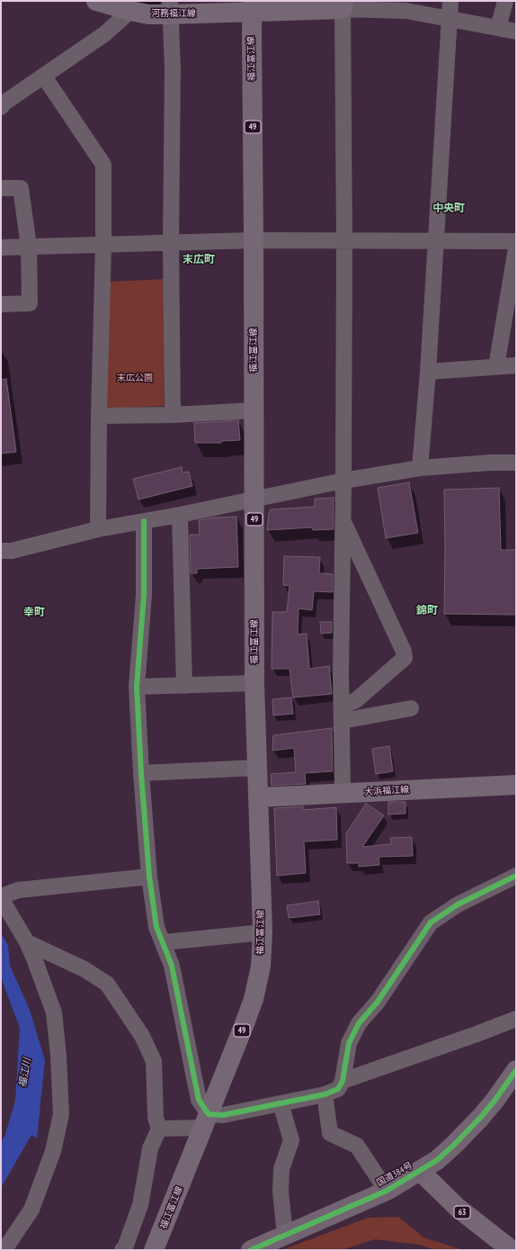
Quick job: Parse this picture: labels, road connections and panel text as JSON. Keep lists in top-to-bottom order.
{
  "streets": {
    "highway": ["国道384号"],
    "main road": [
      "河務福江線",
      "福江富江線",
      "49",
      "大浜福江線",
      "63"
    ]
  },
  "crossings": [
    ["河務福江線", "福江富江線"],
    ["福江富江線", "大浜福江線"],
    ["国道384号", "63"]
  ],
  "districts": [
    "中央町",
    "末広町",
    "錦町",
    "幸町"
  ],
  "water": ["福江川"],
  "parks": ["末広公園"]
}
